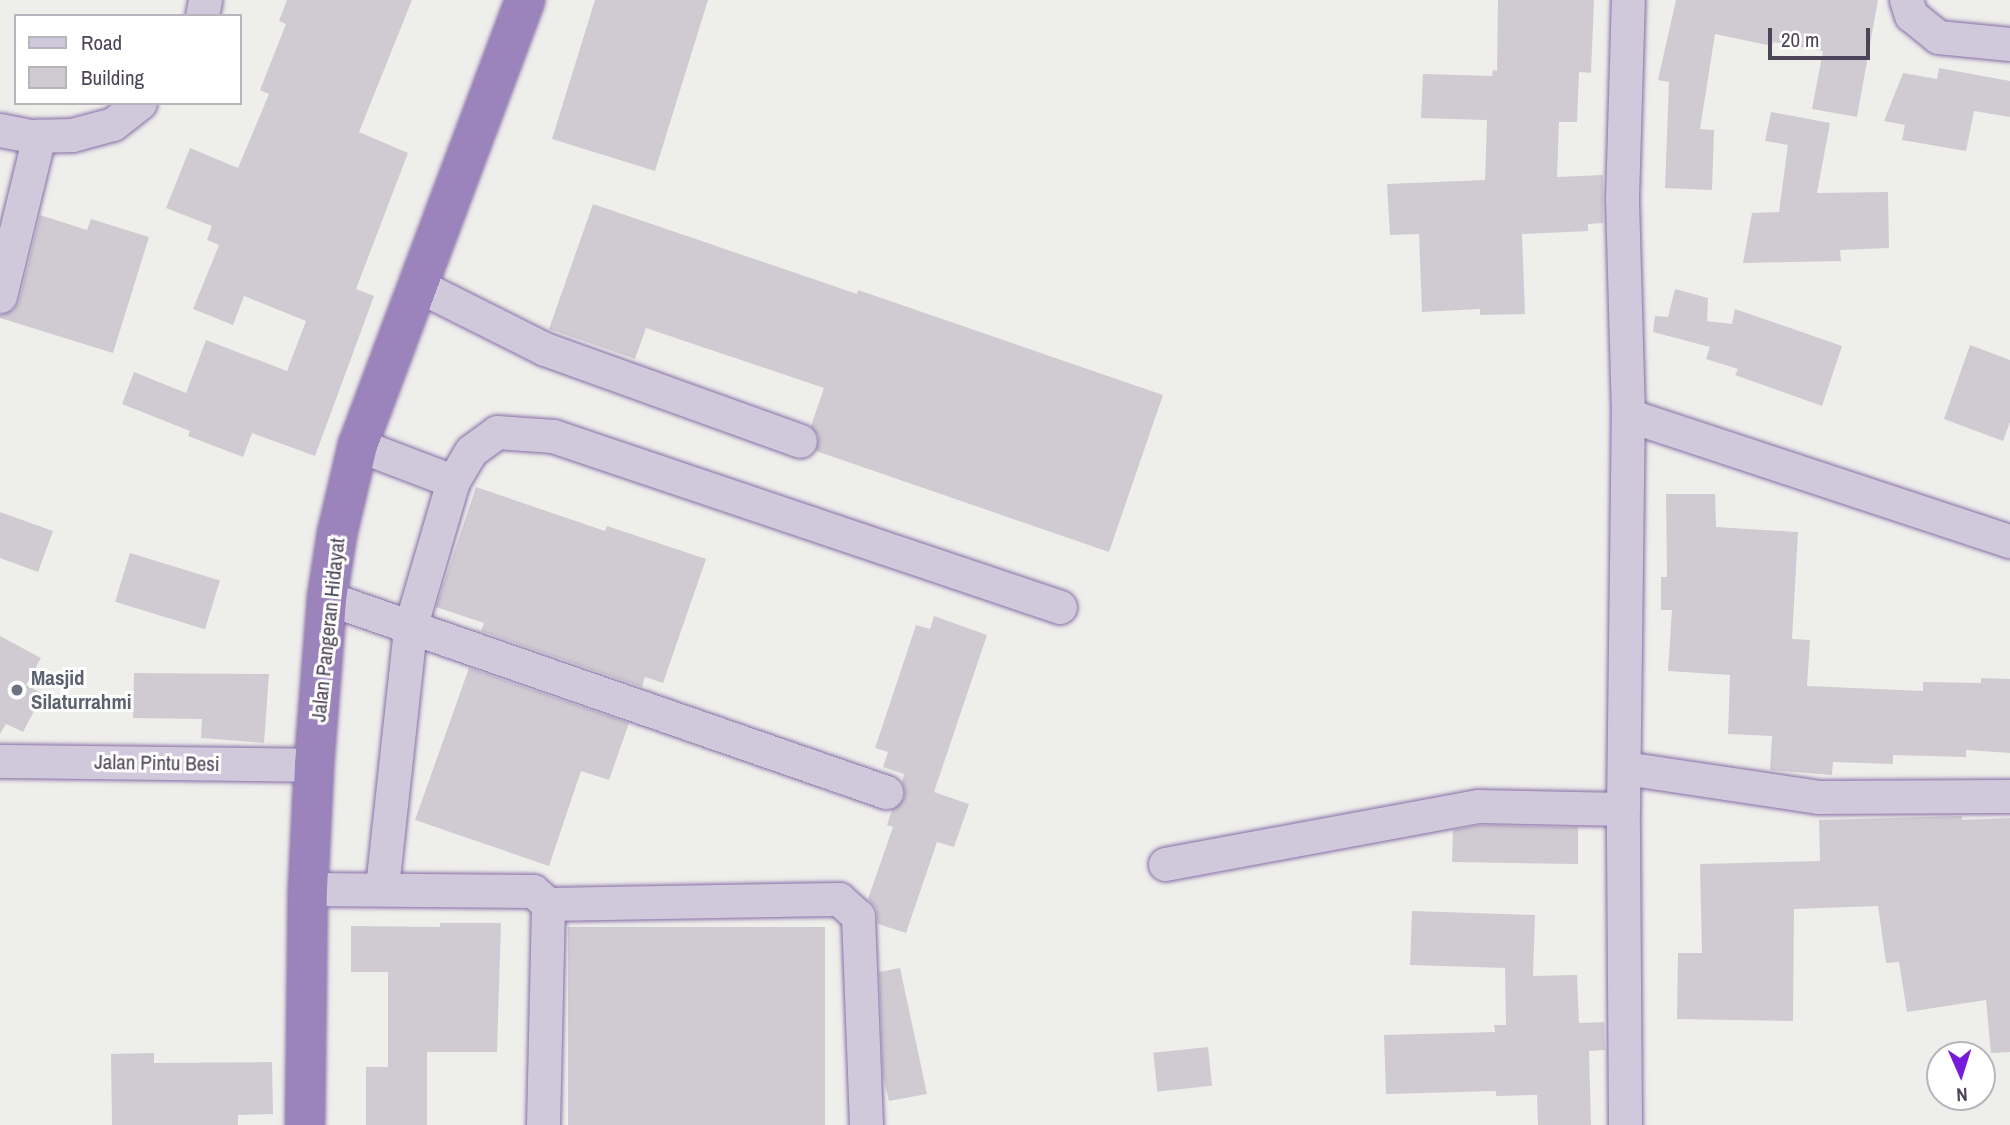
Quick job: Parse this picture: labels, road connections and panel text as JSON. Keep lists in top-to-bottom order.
{
  "streets": {
    "highway": ["Jalan Pangeran Hidayat"],
    "street": ["Jalan Pintu Besi"]
  },
  "crossings": [
    ["Jalan Pangeran Hidayat", "Jalan Pintu Besi"]
  ],
  "places": ["Masjid Silaturrahmi"],
  "legend": ["Road", "Building"],
  "scale_bar": "20 m",
  "north": "bottom"
}
